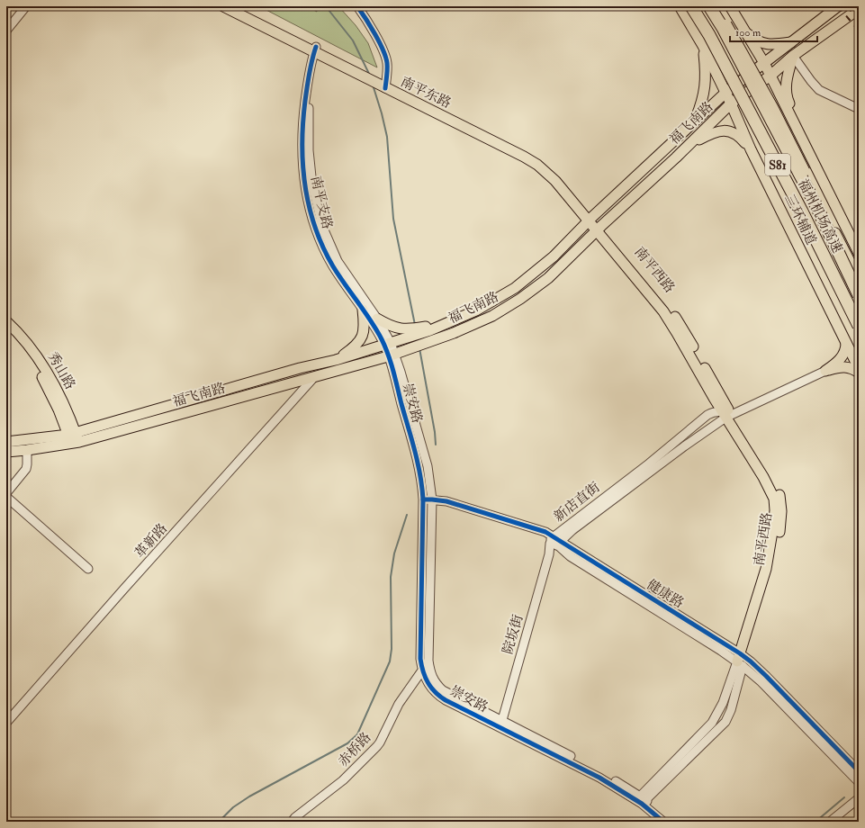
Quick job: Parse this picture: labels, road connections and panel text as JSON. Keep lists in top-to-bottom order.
{
  "streets": {
    "highway": ["S81", "福州机场高速"],
    "main road": [
      "南平东路",
      "福飞南路",
      "三环辅道",
      "南平西路",
      "秀山路"
    ],
    "street": [
      "南平支路",
      "崇安路",
      "新店直街",
      "革新路",
      "健康路",
      "院坂街",
      "赤桥路"
    ]
  },
  "crossings": [
    ["南平东路", "福飞南路"],
    ["南平东路", "南平支路"],
    ["南平东路", "南平西路"],
    ["福飞南路", "南平支路"],
    ["福飞南路", "三环辅道"],
    ["福飞南路", "南平西路"],
    ["福飞南路", "秀山路"],
    ["福飞南路", "崇安路"],
    ["福飞南路", "革新路"],
    ["南平支路", "崇安路"],
    ["南平西路", "崇安路"],
    ["南平西路", "新店直街"],
    ["南平西路", "健康路"],
    ["崇安路", "健康路"],
    ["崇安路", "院坂街"],
    ["崇安路", "赤桥路"],
    ["新店直街", "健康路"],
    ["新店直街", "院坂街"]
  ],
  "scale_bar": "100 m"
}
